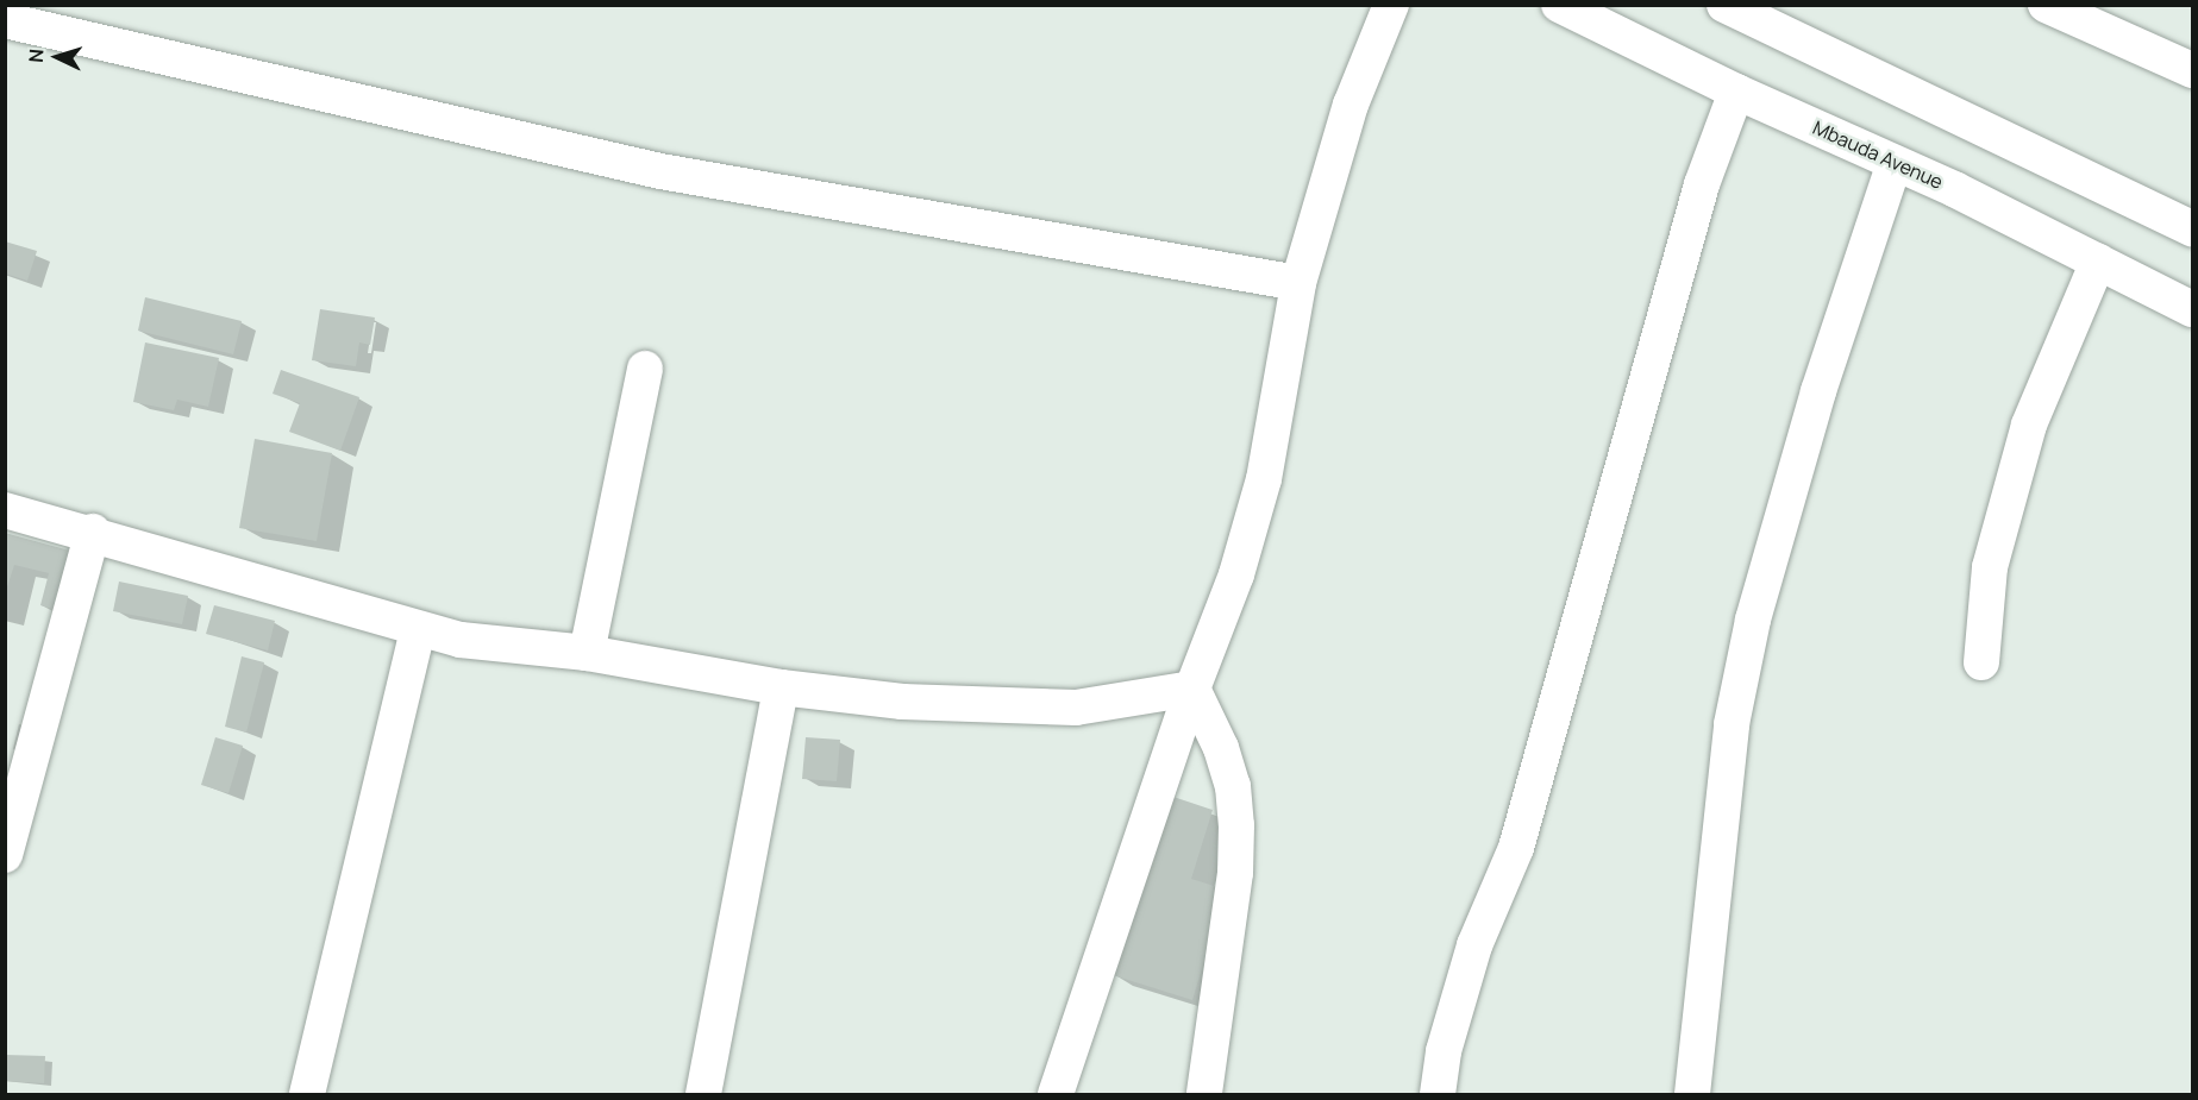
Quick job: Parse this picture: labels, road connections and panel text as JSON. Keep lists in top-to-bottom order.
{
  "streets": {
    "street": ["Mbauda Avenue"]
  },
  "north": "left"
}
